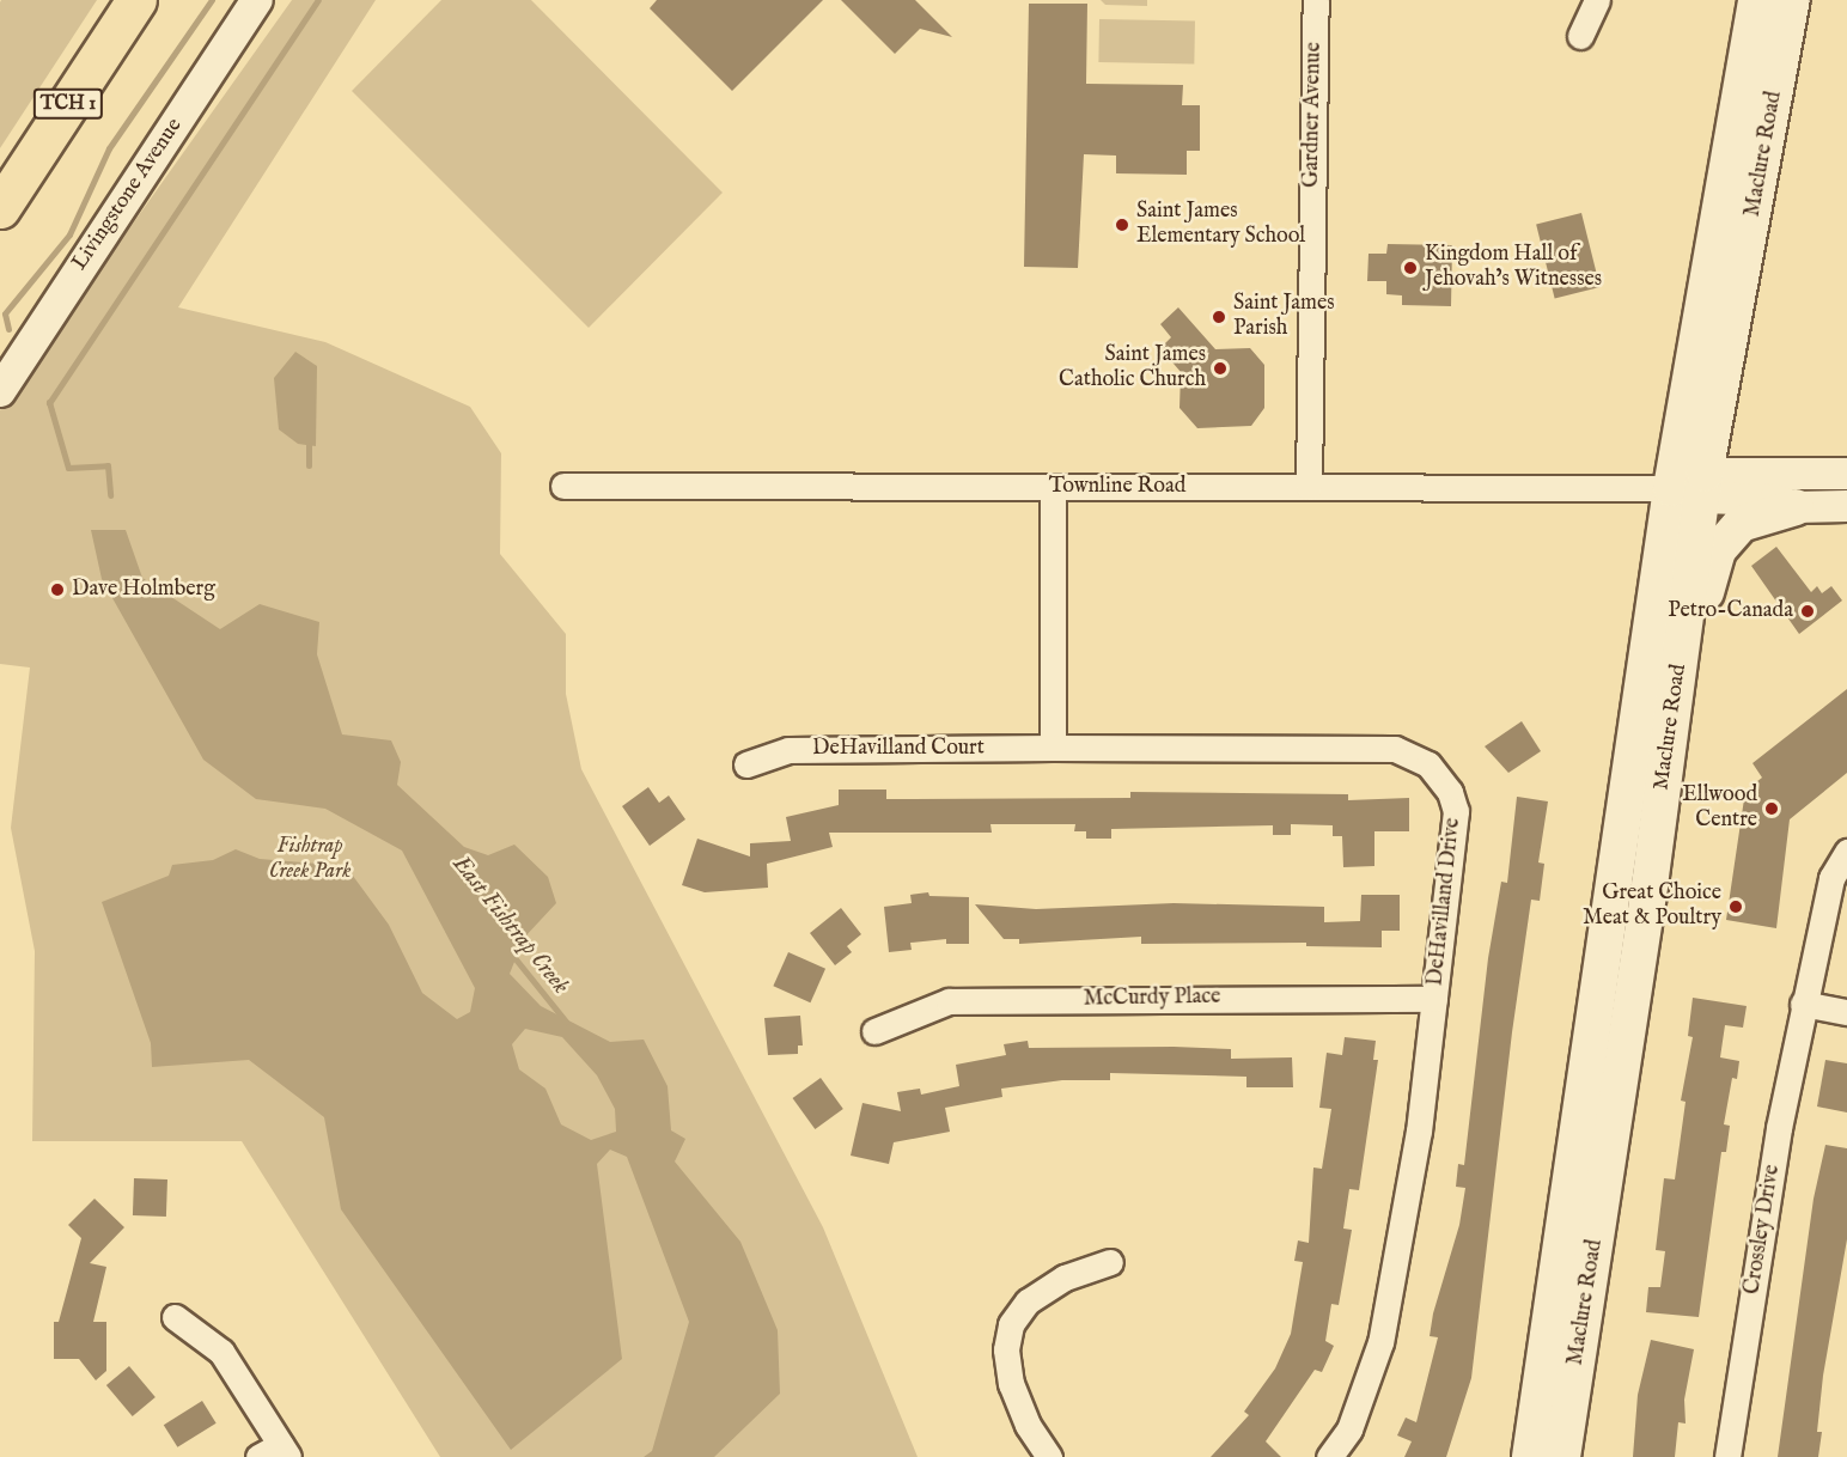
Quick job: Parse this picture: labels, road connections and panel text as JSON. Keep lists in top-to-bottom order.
{
  "streets": {
    "highway": ["TCH 1"],
    "main road": ["Maclure Road"],
    "street": [
      "Gardner Avenue",
      "Livingstone Avenue",
      "Townline Road",
      "DeHavilland Court",
      "DeHavilland Drive",
      "McCurdy Place",
      "Crossley Drive"
    ]
  },
  "crossings": [
    ["Gardner Avenue", "Townline Road"],
    ["Maclure Road", "Townline Road"],
    ["DeHavilland Court", "DeHavilland Drive"],
    ["DeHavilland Drive", "McCurdy Place"]
  ],
  "water": ["East Fishtrap Creek"],
  "parks": ["Fishtrap Creek Park"],
  "places": [
    "Saint James Elementary School",
    "Kingdom Hall of Jehovah’s Witnesses",
    "Saint James Parish",
    "Saint James Catholic Church",
    "Dave Holmberg",
    "Petro-Canada",
    "Ellwood Centre",
    "Great Choice Meat & Poultry"
  ]
}
